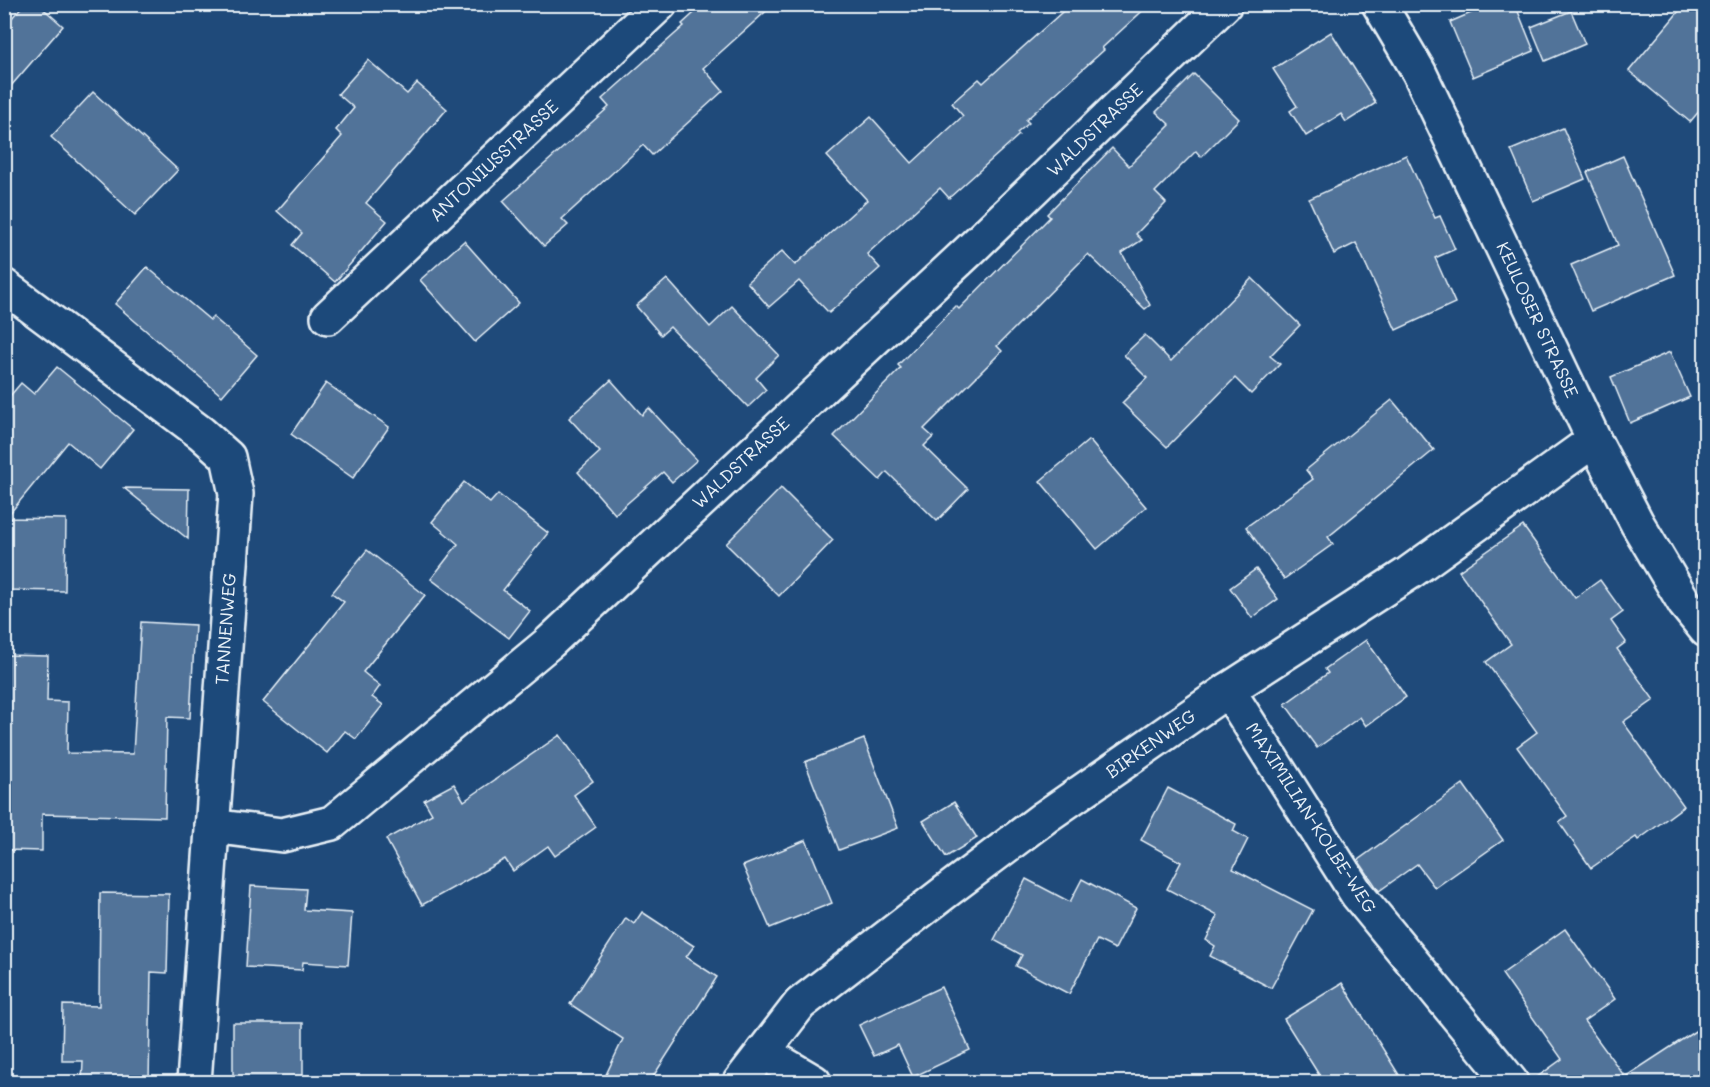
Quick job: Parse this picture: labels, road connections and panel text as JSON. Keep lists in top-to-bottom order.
{
  "streets": {
    "street": [
      "WALDSTRASSE",
      "ANTONIUSSTRASSE",
      "KEULOSER STRASSE",
      "TANNENWEG",
      "BIRKENWEG",
      "MAXIMILIAN-KOLBE-WEG"
    ]
  },
  "crossings": [
    ["WALDSTRASSE", "TANNENWEG"],
    ["KEULOSER STRASSE", "BIRKENWEG"],
    ["BIRKENWEG", "MAXIMILIAN-KOLBE-WEG"]
  ]
}
